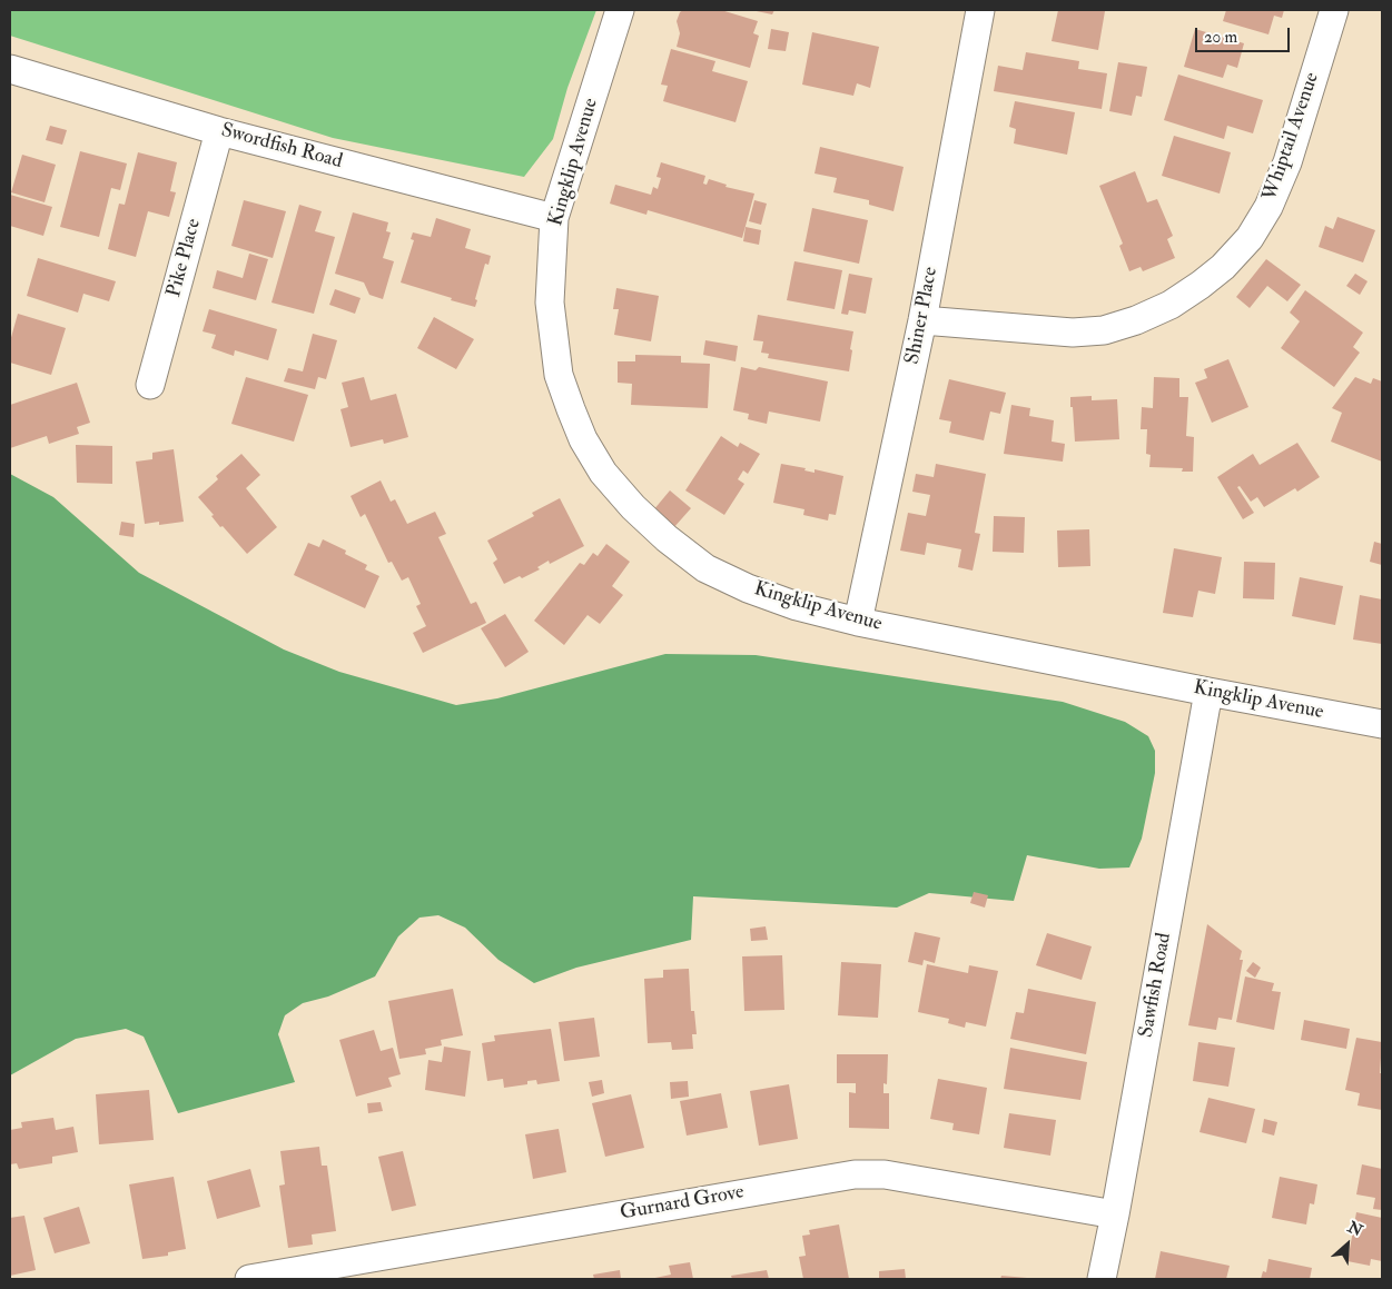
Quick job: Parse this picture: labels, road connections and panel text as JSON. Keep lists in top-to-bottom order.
{
  "streets": {
    "street": [
      "Whiptail Avenue",
      "Swordfish Road",
      "Kingklip Avenue",
      "Pike Place",
      "Shiner Place",
      "Sawfish Road",
      "Gurnard Grove"
    ]
  },
  "crossings": [
    ["Whiptail Avenue", "Shiner Place"],
    ["Swordfish Road", "Kingklip Avenue"],
    ["Swordfish Road", "Pike Place"],
    ["Kingklip Avenue", "Shiner Place"],
    ["Kingklip Avenue", "Sawfish Road"],
    ["Sawfish Road", "Gurnard Grove"]
  ],
  "scale_bar": "20 m",
  "north": "top right"
}
